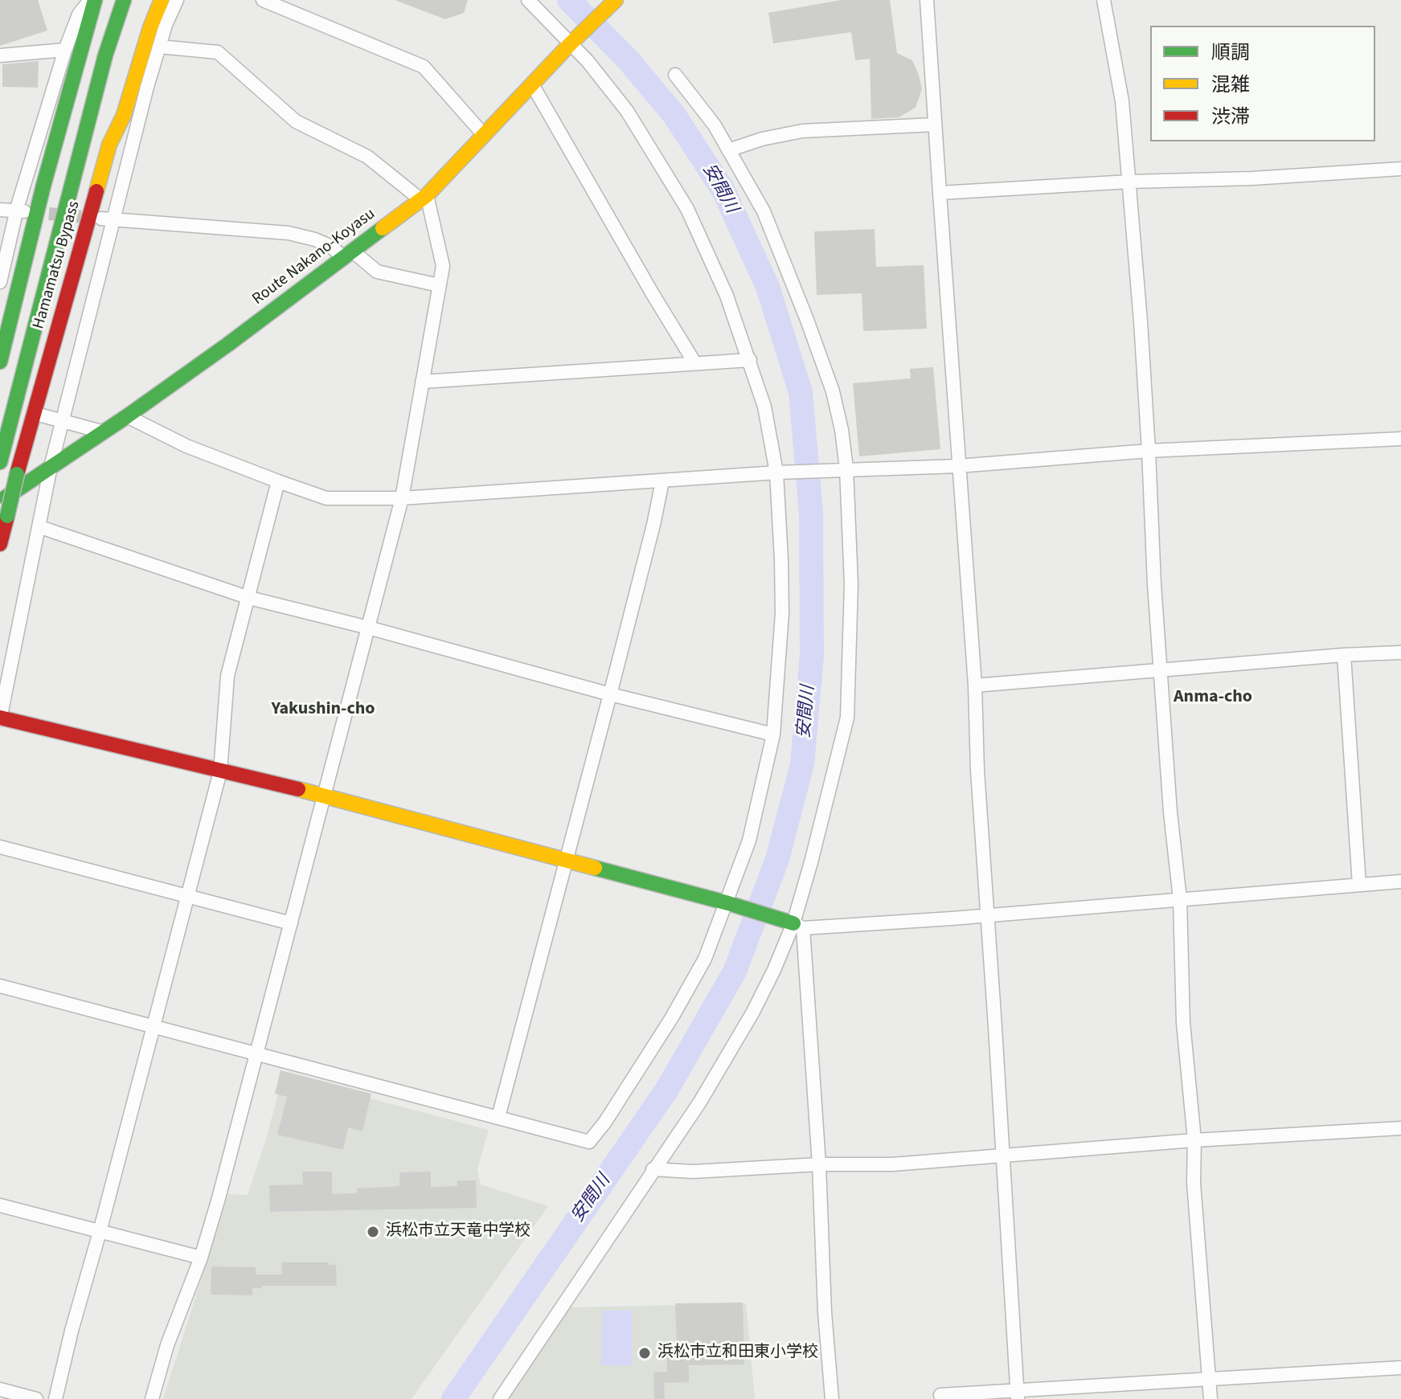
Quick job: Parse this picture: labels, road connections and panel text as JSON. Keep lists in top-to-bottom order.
{
  "streets": {
    "main road": ["Route Nakano-Koyasu", "Hamamatsu Bypass"]
  },
  "districts": ["Anma-cho", "Yakushin-cho"],
  "water": ["安間川"],
  "places": ["浜松市立天竜中学校", "浜松市立和田東小学校"],
  "legend": ["順調", "混雑", "渋滞"]
}
